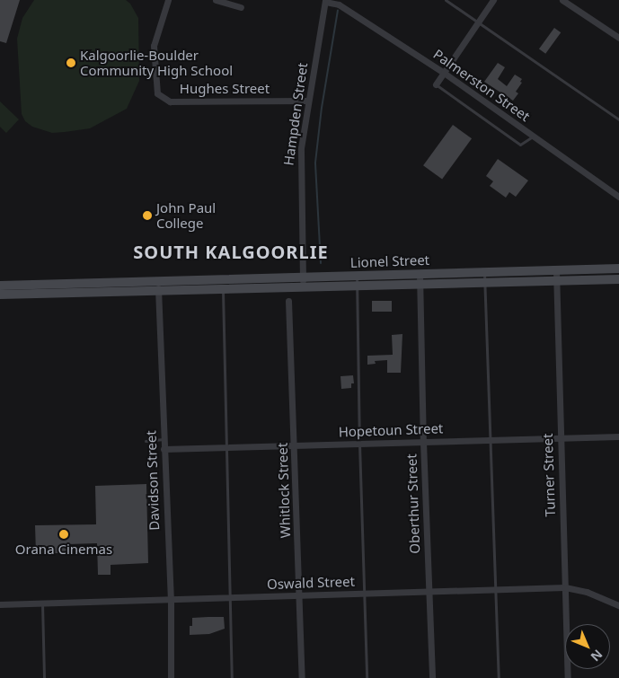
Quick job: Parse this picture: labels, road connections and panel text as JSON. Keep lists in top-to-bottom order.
{
  "streets": {
    "street": [
      "Palmerston Street",
      "Hughes Street",
      "Hampden Street",
      "Lionel Street",
      "Hopetoun Street",
      "Turner Street",
      "Davidson Street",
      "Whitlock Street",
      "Oberthur Street",
      "Oswald Street"
    ]
  },
  "crossings": [
    ["Palmerston Street", "Hampden Street"],
    ["Hughes Street", "Hampden Street"],
    ["Hampden Street", "Lionel Street"],
    ["Lionel Street", "Turner Street"],
    ["Lionel Street", "Davidson Street"],
    ["Lionel Street", "Oberthur Street"],
    ["Hopetoun Street", "Turner Street"],
    ["Hopetoun Street", "Davidson Street"],
    ["Hopetoun Street", "Whitlock Street"],
    ["Hopetoun Street", "Oberthur Street"],
    ["Turner Street", "Oswald Street"],
    ["Davidson Street", "Oswald Street"],
    ["Whitlock Street", "Oswald Street"],
    ["Oberthur Street", "Oswald Street"]
  ],
  "districts": ["SOUTH KALGOORLIE"],
  "places": ["Kalgoorlie-Boulder Community High School", "John Paul College", "Orana Cinemas"],
  "north": "bottom right"
}
